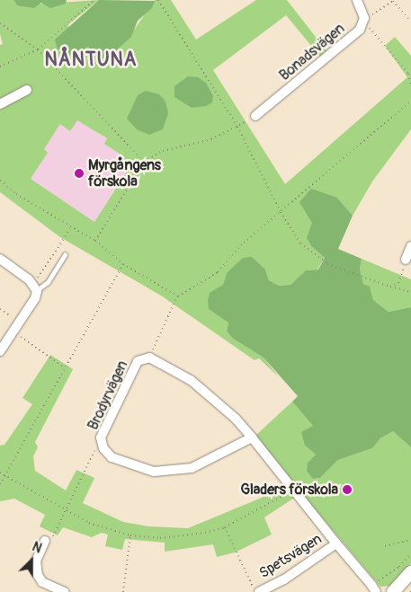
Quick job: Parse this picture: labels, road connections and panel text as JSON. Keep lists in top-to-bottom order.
{
  "streets": {
    "street": ["Bonadsvägen", "Brodyrvägen", "Spetsvägen"]
  },
  "crossings": [
    ["Brodyrvägen", "Spetsvägen"]
  ],
  "districts": ["NÅNTUNA"],
  "places": ["Myrgångens förskola", "Gladers förskola"],
  "north": "top right"
}
